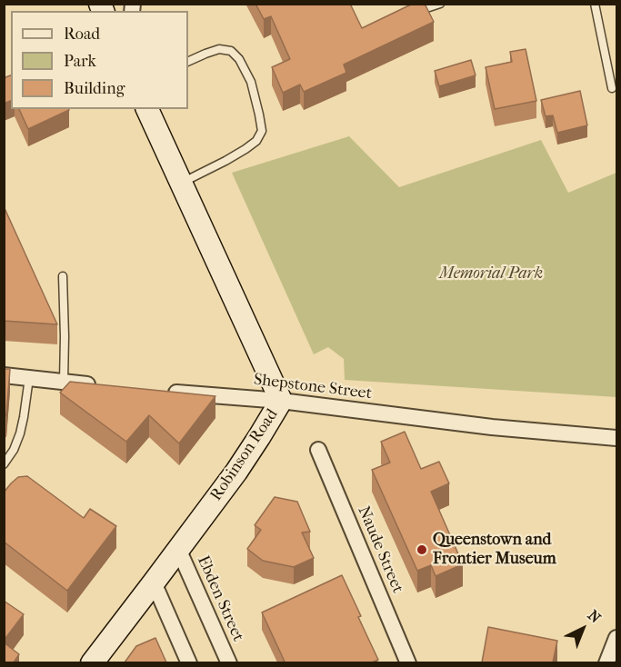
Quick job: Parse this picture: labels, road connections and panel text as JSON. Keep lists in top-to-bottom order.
{
  "streets": {
    "street": [
      "Shepstone Street",
      "Robinson Road",
      "Naude Street",
      "Ebden Street"
    ]
  },
  "crossings": [
    ["Shepstone Street", "Robinson Road"],
    ["Robinson Road", "Ebden Street"]
  ],
  "parks": ["Memorial Park"],
  "places": ["Queenstown and Frontier Museum"],
  "legend": ["Road", "Park", "Building"],
  "north": "top right"
}
